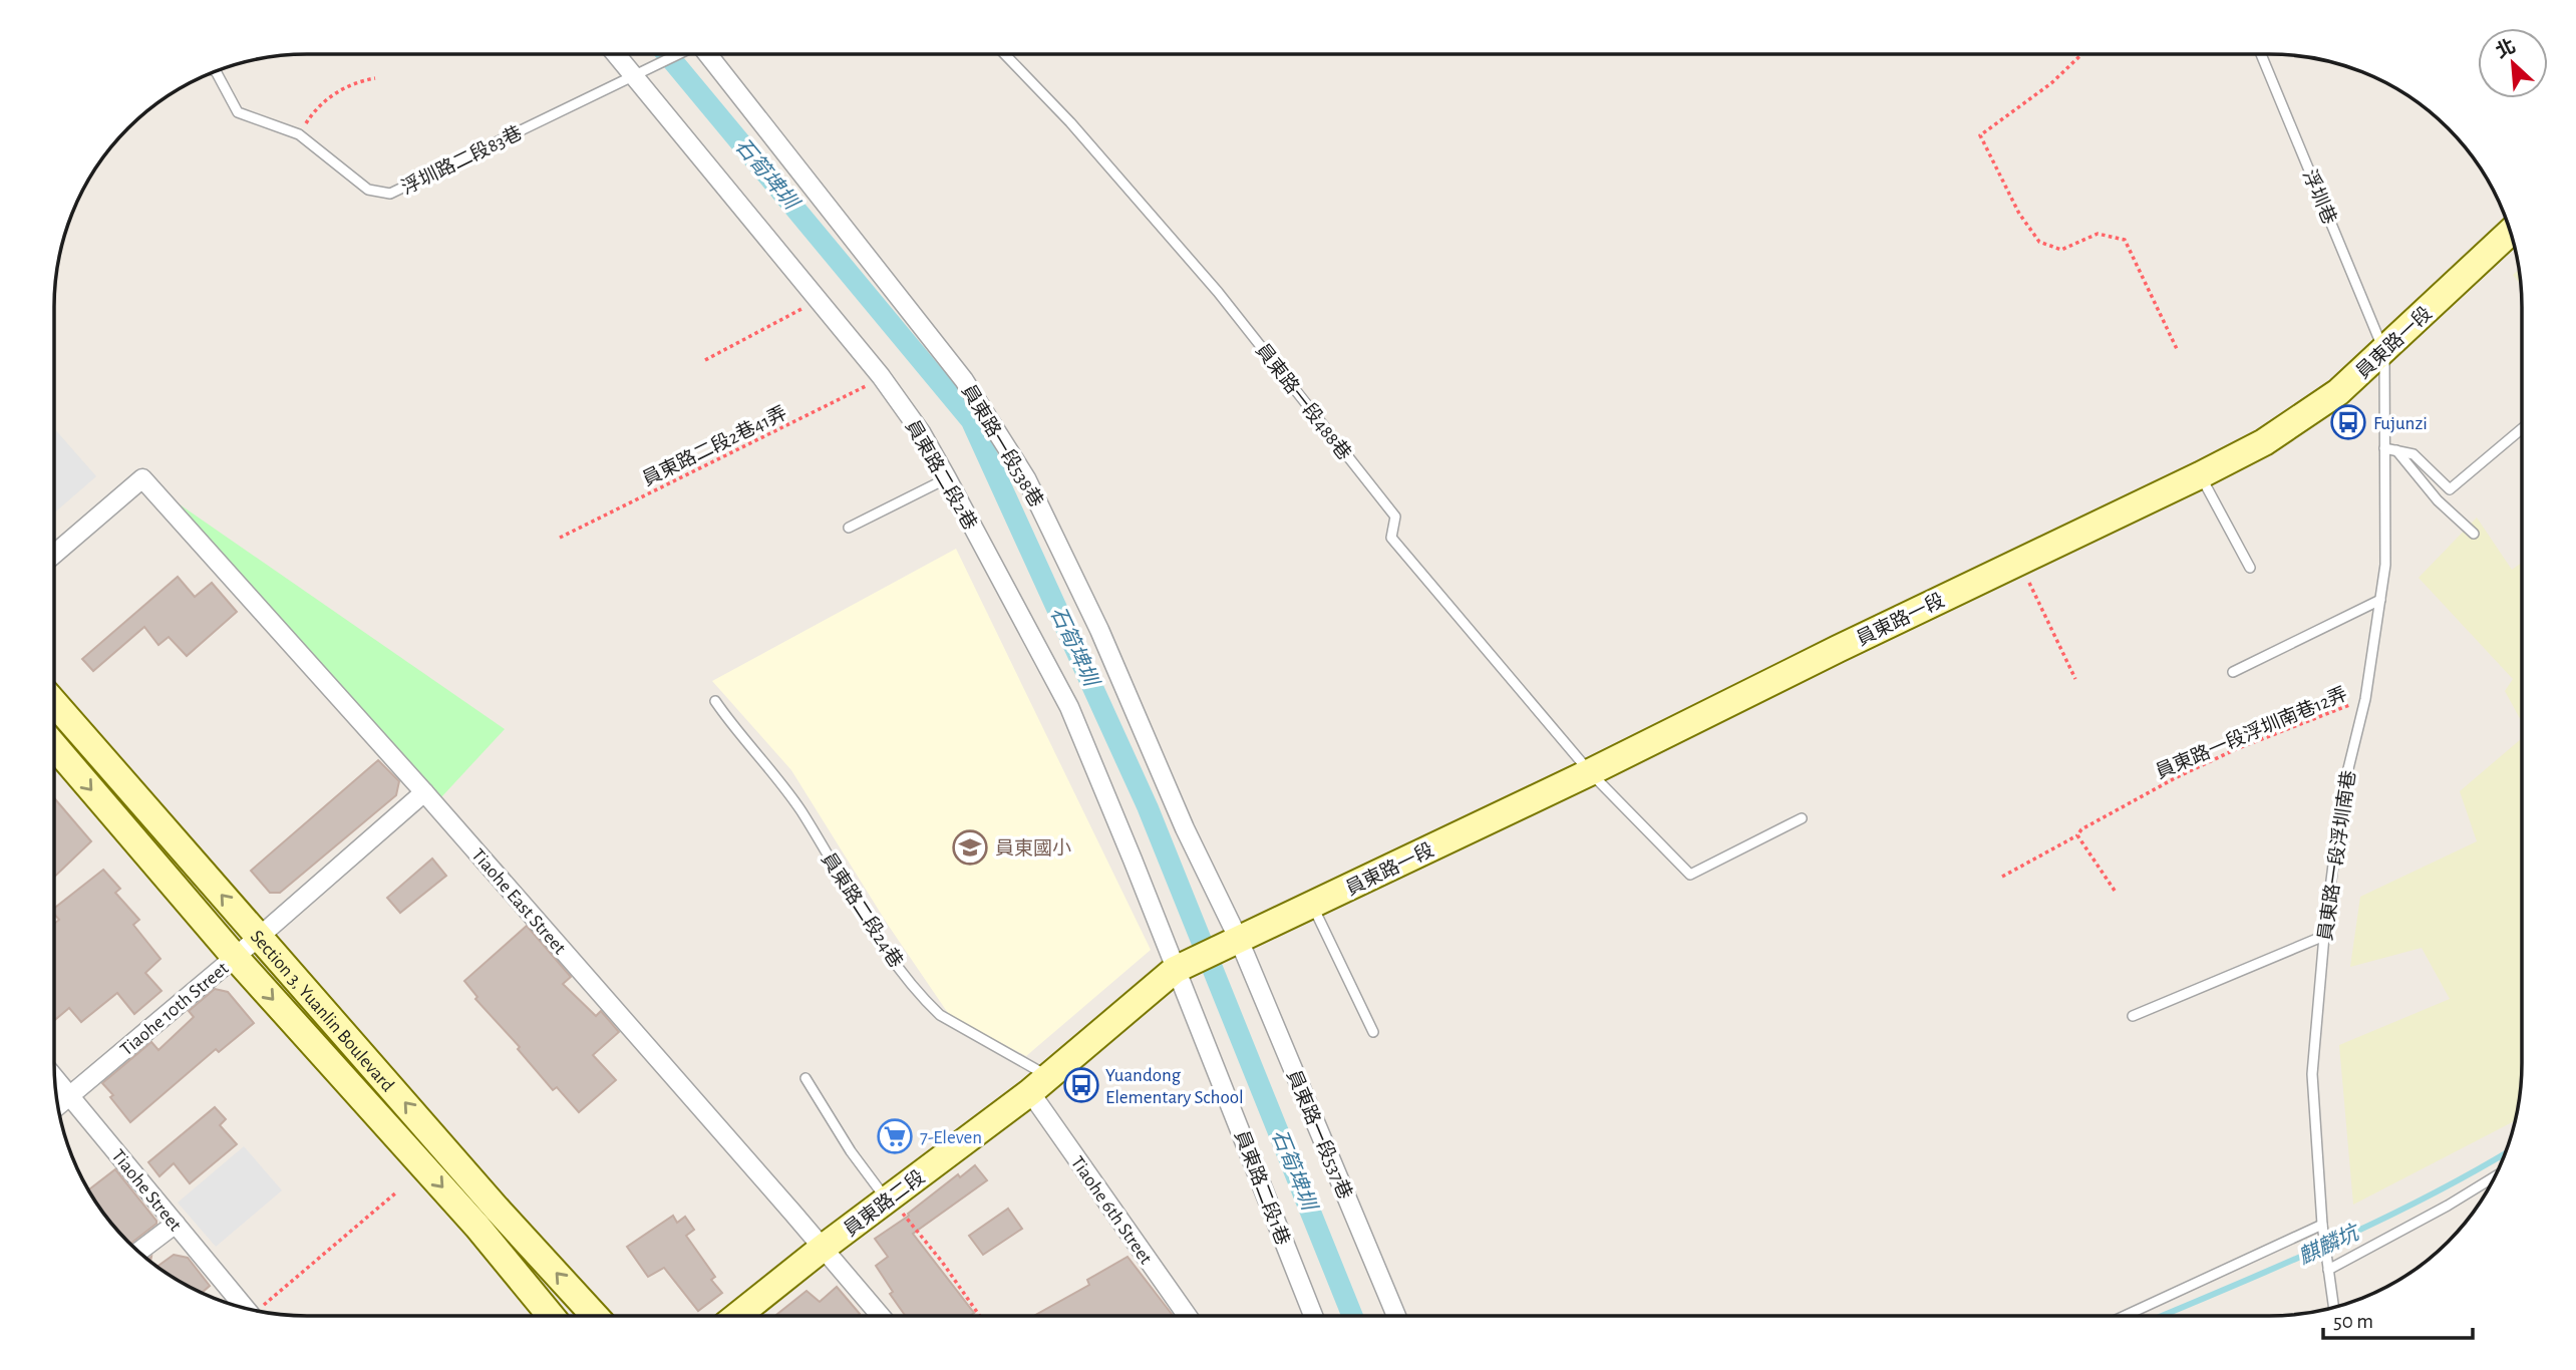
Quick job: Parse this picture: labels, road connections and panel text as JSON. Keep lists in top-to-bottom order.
{
  "streets": {
    "main road": ["員東路一段", "Section 3, Yuanlin Boulevard", "員東路二段"],
    "street": [
      "員東路一段538巷",
      "員東路二段2巷",
      "Tiaohe East Street",
      "Tiaohe 10th Street",
      "員東路一段537巷",
      "員東路二段1巷",
      "Tiaohe Street",
      "Tiaohe 6th Street"
    ],
    "lane": [
      "浮圳路二段83巷",
      "浮圳巷",
      "員東路一段488巷",
      "員東路一段浮圳南巷",
      "員東路二段24巷"
    ],
    "path": ["員東路二段2巷41弄", "員東路一段浮圳南巷12弄"]
  },
  "crossings": [
    ["浮圳路二段83巷", "員東路二段2巷"],
    ["浮圳巷", "員東路一段"],
    ["浮圳巷", "員東路一段浮圳南巷"],
    ["員東路一段", "員東路一段488巷"],
    ["員東路一段", "員東路一段538巷"],
    ["員東路一段", "員東路二段2巷"],
    ["員東路一段", "員東路一段浮圳南巷"],
    ["員東路一段", "員東路一段537巷"],
    ["員東路一段", "員東路二段1巷"],
    ["員東路一段", "員東路二段"],
    ["員東路二段2巷41弄", "員東路二段2巷"],
    ["員東路一段538巷", "員東路一段537巷"],
    ["員東路二段2巷", "員東路二段1巷"],
    ["員東路二段2巷", "員東路二段"],
    ["員東路一段浮圳南巷12弄", "員東路一段浮圳南巷"],
    ["Tiaohe East Street", "Tiaohe 10th Street"],
    ["Tiaohe East Street", "員東路二段"],
    ["員東路二段24巷", "員東路二段"],
    ["員東路二段24巷", "Tiaohe 6th Street"],
    ["Tiaohe 10th Street", "Section 3, Yuanlin Boulevard"],
    ["Tiaohe 10th Street", "Tiaohe Street"],
    ["員東路二段1巷", "員東路二段"],
    ["員東路二段", "Tiaohe 6th Street"]
  ],
  "water": ["石筍埤圳", "麒麟坑"],
  "places": {
    "bus stop": ["Fujunzi", "Yuandong Elementary School"],
    "school or university": ["員東國小"],
    "supermarket": ["7-Eleven"]
  },
  "scale_bar": "50 m",
  "north": "top left"
}
